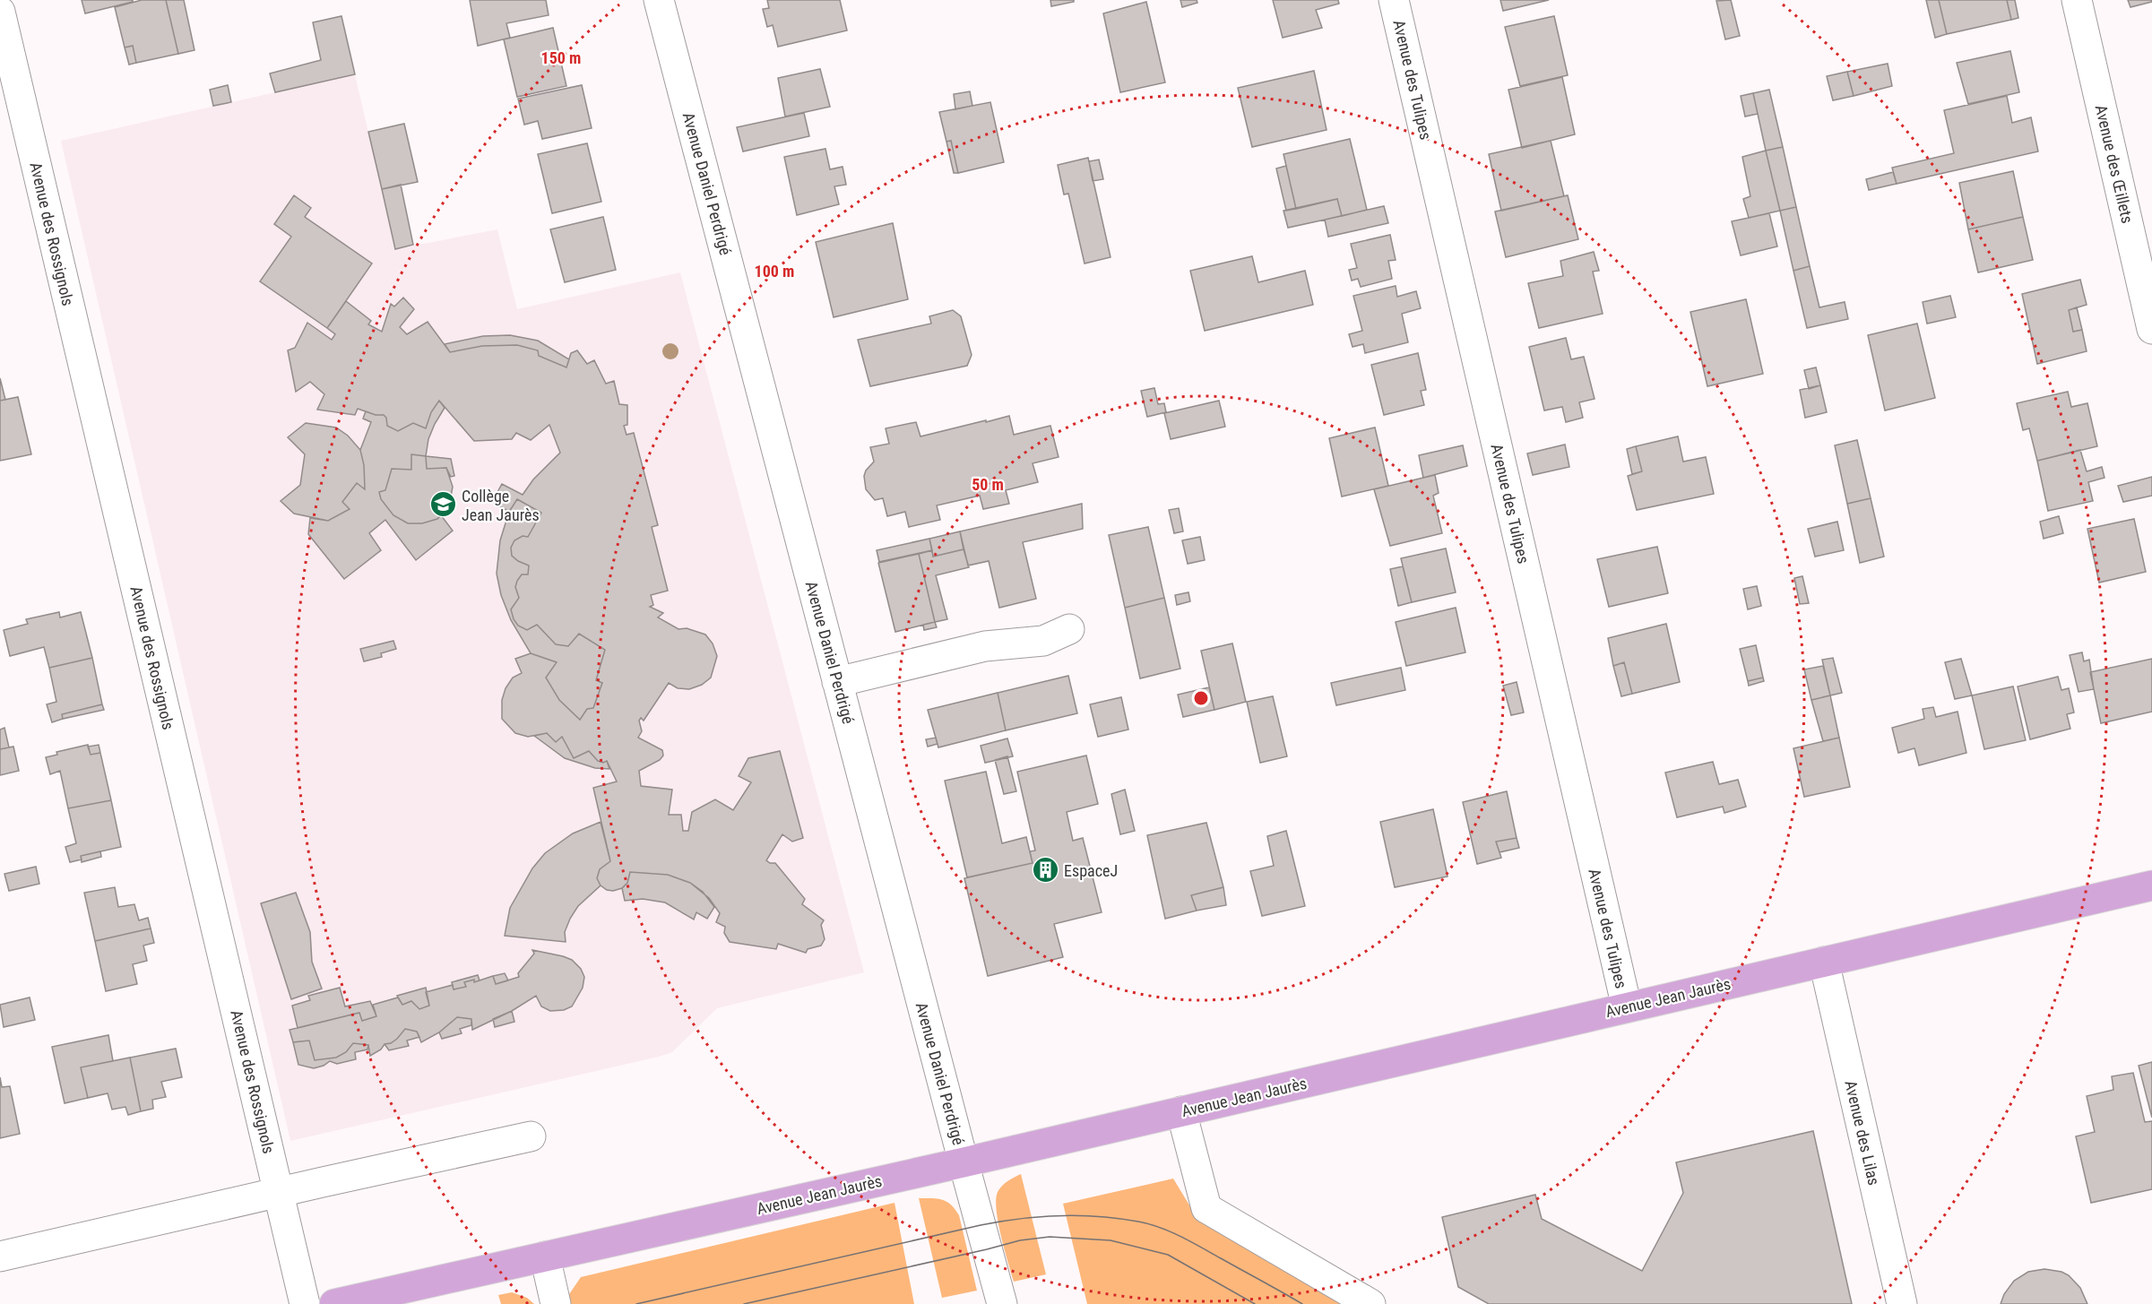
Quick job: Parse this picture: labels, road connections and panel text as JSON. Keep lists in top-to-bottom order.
{
  "streets": {
    "main road": ["Avenue Jean Jaurès"],
    "street": [
      "Avenue des Tulipes",
      "Avenue des Œillets",
      "Avenue Daniel Perdrigé",
      "Avenue des Rossignols",
      "Avenue des Lilas"
    ]
  },
  "crossings": [
    ["Avenue des Tulipes", "Avenue Jean Jaurès"],
    ["Avenue Daniel Perdrigé", "Avenue Jean Jaurès"],
    ["Avenue Jean Jaurès", "Avenue des Lilas"]
  ],
  "places": {
    "school or university": ["Collège Jean Jaurès"],
    "building": ["EspaceJ"]
  },
  "rings": ["150 m", "100 m", "50 m"]
}
